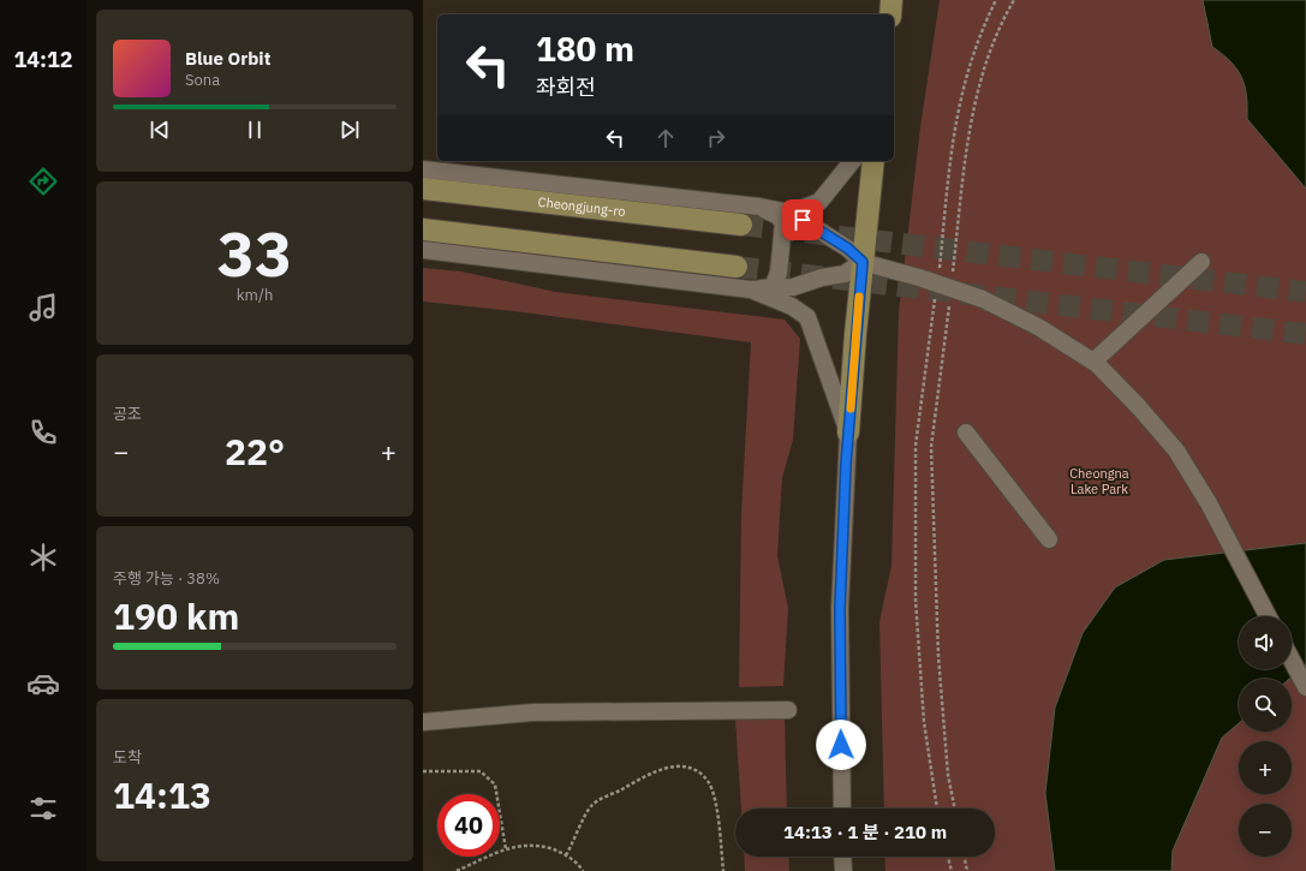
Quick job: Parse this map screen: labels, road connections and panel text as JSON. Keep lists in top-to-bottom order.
{
  "streets": {
    "main road": ["Cheongjung-ro"]
  },
  "parks": ["Cheongna Lake Park"],
  "page": {
    "tabs": "14:12",
    "turn": ["180 m", "좌회전"],
    "song": ["Blue Orbit", "Sona"],
    "tile": [
      ["33", "km/h"],
      "공조",
      ["주행 가능 · 38%", "190 km"],
      ["도착", "14:13"]
    ],
    "heat": ["−", "22°", "+"],
    "map_buttons": ["+", "−"],
    "limit": "40",
    "trip": "14:13 · 1 분 · 210 m"
  }
}
